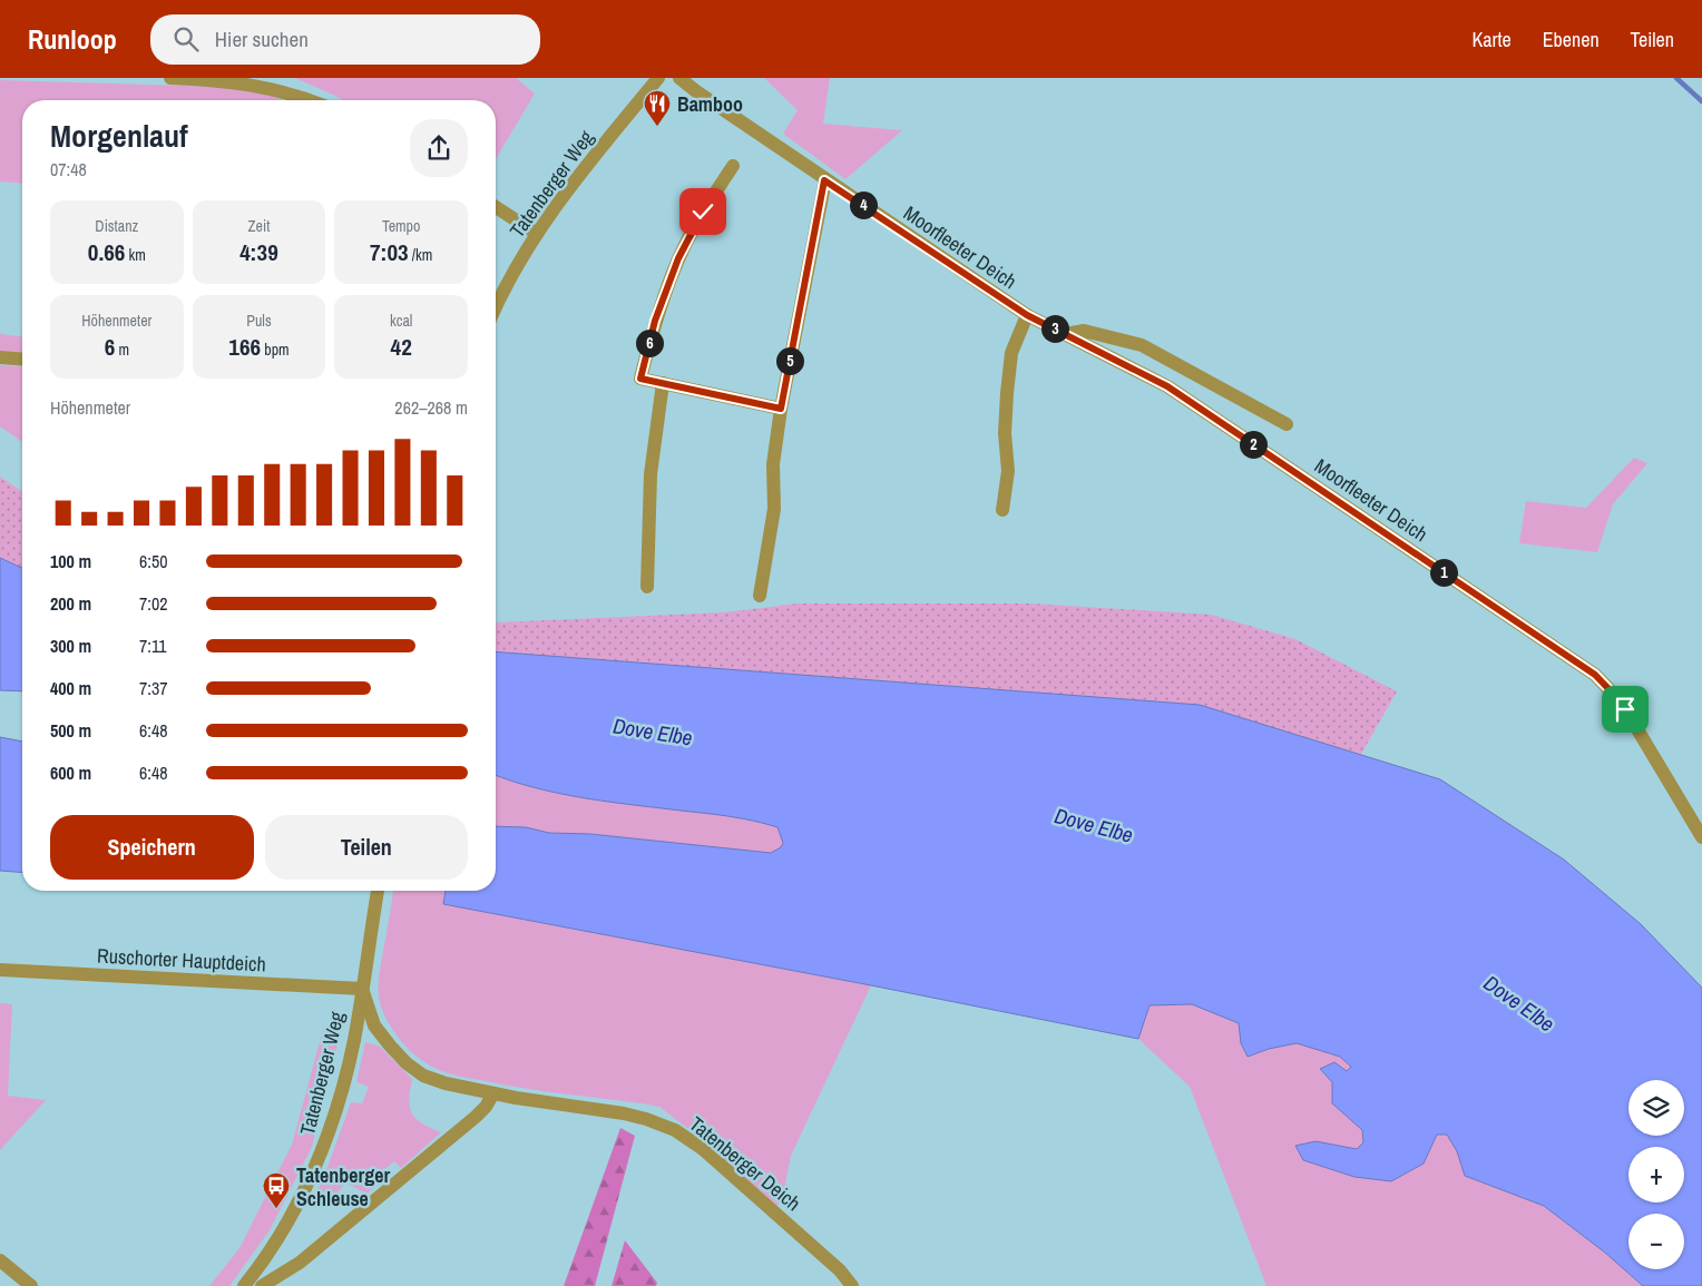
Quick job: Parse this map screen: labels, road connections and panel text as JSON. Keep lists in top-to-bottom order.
{
  "streets": {
    "street": [
      "Tatenberger Weg",
      "Moorfleeter Deich",
      "Ruschorter Hauptdeich",
      "Tatenberger Deich"
    ]
  },
  "crossings": [
    ["Tatenberger Weg", "Ruschorter Hauptdeich"],
    ["Tatenberger Weg", "Tatenberger Deich"],
    ["Ruschorter Hauptdeich", "Tatenberger Deich"]
  ],
  "water": ["Dove Elbe"],
  "places": {
    "restaurant": ["Bamboo"],
    "bus stop": ["Tatenberger Schleuse"]
  },
  "page": {
    "header": "Runloop",
    "search": "Hier suchen",
    "nav": ["Karte", "Ebenen", "Teilen"],
    "heading": ["Morgenlauf", "07:48"],
    "pins": [
      "4",
      "3",
      "6",
      "5",
      "2",
      "1"
    ],
    "stats": [
      ["Distanz", "0.66 km"],
      ["Zeit", "4:39"],
      ["Tempo", "7:03 /km"],
      ["Höhenmeter", "6 m"],
      ["Puls", "166 bpm"],
      ["kcal", "42"]
    ],
    "chart": ["Höhenmeter", "262–268 m"],
    "list": [
      {
        "name": "100 m",
        "note": "6:50"
      },
      {
        "name": "200 m",
        "note": "7:02"
      },
      {
        "name": "300 m",
        "note": "7:11"
      },
      {
        "name": "400 m",
        "note": "7:37"
      },
      {
        "name": "500 m",
        "note": "6:48"
      },
      {
        "name": "600 m",
        "note": "6:48"
      }
    ],
    "buttons": ["Speichern", "Teilen"],
    "map_buttons": ["+", "−"]
  }
}
